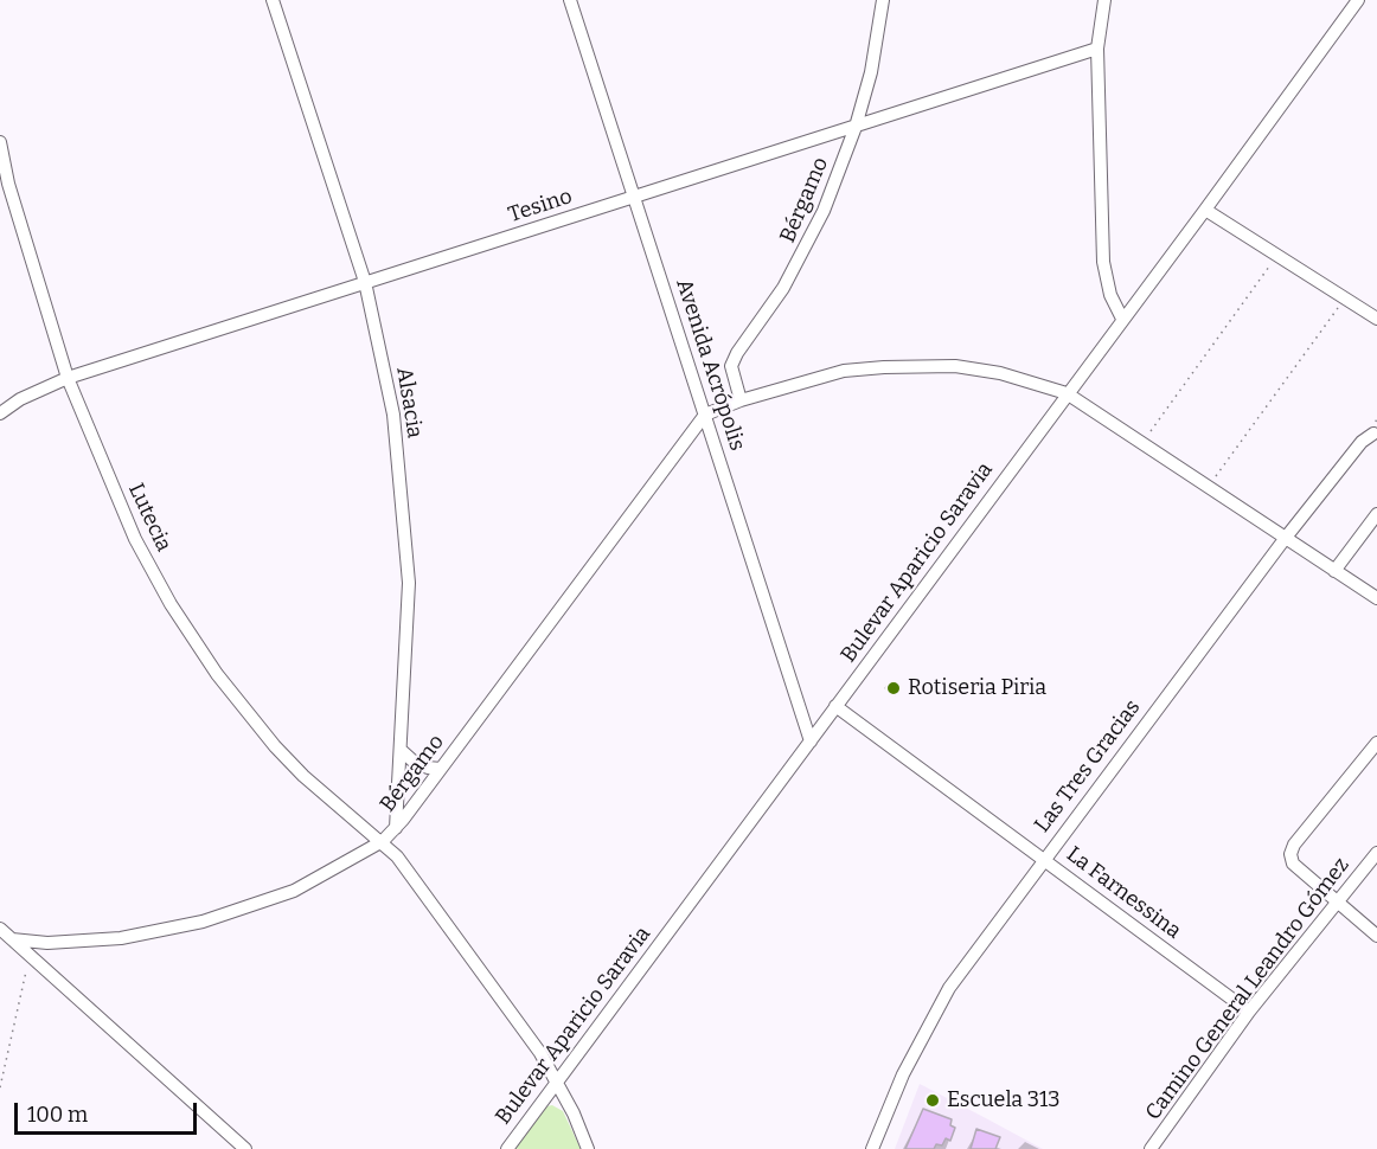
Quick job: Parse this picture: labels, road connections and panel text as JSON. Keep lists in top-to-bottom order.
{
  "streets": {
    "street": [
      "Bérgamo",
      "Tesino",
      "Avenida Acrópolis",
      "Alsacia",
      "Lutecia",
      "Bulevar Aparicio Saravia",
      "Las Tres Gracias",
      "La Farnessina",
      "Camino General Leandro Gómez"
    ]
  },
  "crossings": [
    ["Bérgamo", "Tesino"],
    ["Bérgamo", "Avenida Acrópolis"],
    ["Bérgamo", "Alsacia"],
    ["Bérgamo", "Lutecia"],
    ["Tesino", "Avenida Acrópolis"],
    ["Tesino", "Alsacia"],
    ["Tesino", "Lutecia"],
    ["Avenida Acrópolis", "Bulevar Aparicio Saravia"],
    ["Bulevar Aparicio Saravia", "La Farnessina"],
    ["Las Tres Gracias", "La Farnessina"],
    ["La Farnessina", "Camino General Leandro Gómez"]
  ],
  "places": ["Rotiseria Piria", "Escuela 313"],
  "scale_bar": "100 m"
}
